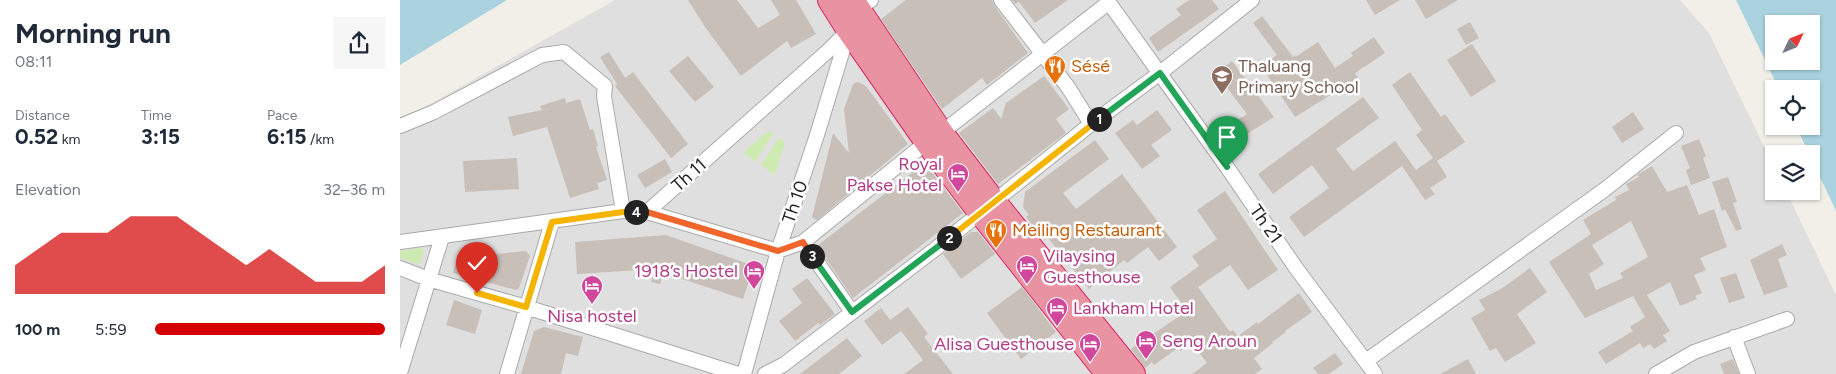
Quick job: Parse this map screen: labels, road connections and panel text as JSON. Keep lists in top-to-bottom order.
{
  "streets": {
    "street": ["Th 11", "Th 10", "Th 21"]
  },
  "crossings": [
    ["Th 11", "Th 10"]
  ],
  "places": {
    "restaurant": ["Sésé", "Meiling Restaurant"],
    "school or university": ["Thaluang Primary School"],
    "hotel": [
      "Royal Pakse Hotel",
      "Vilaysing Guesthouse",
      "1918’s Hostel",
      "Nisa hostel",
      "Lankham Hotel",
      "Seng Aroun",
      "Alisa Guesthouse"
    ]
  },
  "north": "top right",
  "page": {
    "heading": ["Morning run", "08:11"],
    "stats": [
      ["Distance", "0.52 km"],
      ["Time", "3:15"],
      ["Pace", "6:15 /km"]
    ],
    "pins": [
      "1",
      "4",
      "2",
      "3"
    ],
    "chart": ["Elevation", "32–36 m"],
    "list": [
      {
        "name": "100 m",
        "note": "5:59"
      }
    ]
  }
}
